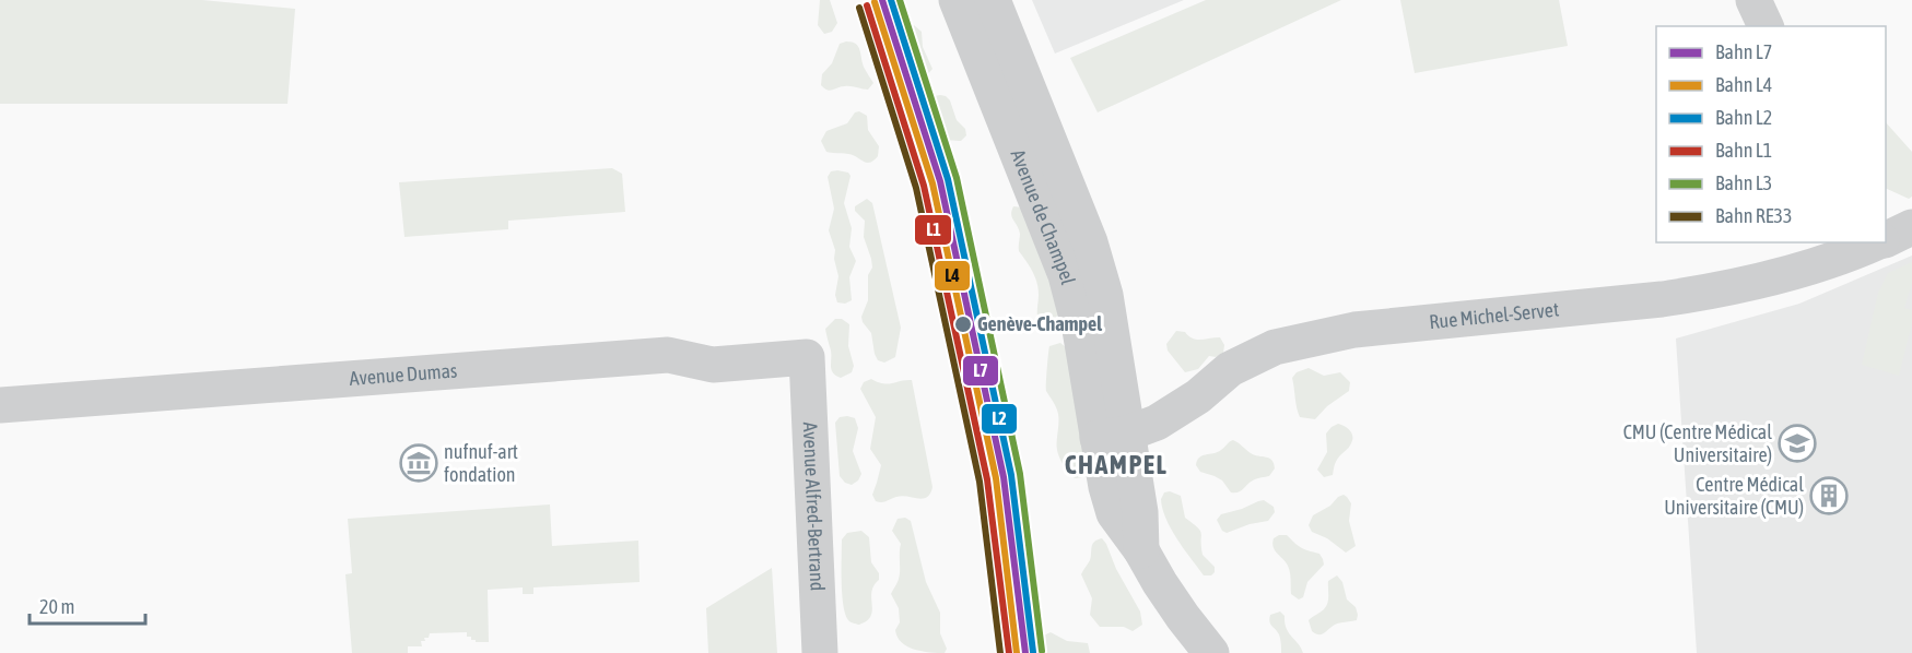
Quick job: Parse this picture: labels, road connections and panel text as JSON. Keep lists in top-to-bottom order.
{
  "streets": {
    "street": [
      "Avenue de Champel",
      "Rue Michel-Servet",
      "Avenue Dumas",
      "Avenue Alfred-Bertrand"
    ]
  },
  "crossings": [
    ["Avenue de Champel", "Rue Michel-Servet"],
    ["Avenue Dumas", "Avenue Alfred-Bertrand"]
  ],
  "districts": ["CHAMPEL"],
  "places": {
    "other": ["Genève-Champel"],
    "school or university": ["CMU (Centre Médical Universitaire)"],
    "museum": ["nufnuf-art fondation"],
    "building": ["Centre Médical Universitaire (CMU)"]
  },
  "lines": [
    "rail line L7",
    "rail line L2",
    "rail line L3",
    "rail line L4",
    "rail line L1",
    "rail line RE33"
  ],
  "legend": [
    "Bahn L7",
    "Bahn L4",
    "Bahn L2",
    "Bahn L1",
    "Bahn L3",
    "Bahn RE33"
  ],
  "scale_bar": "20 m"
}
